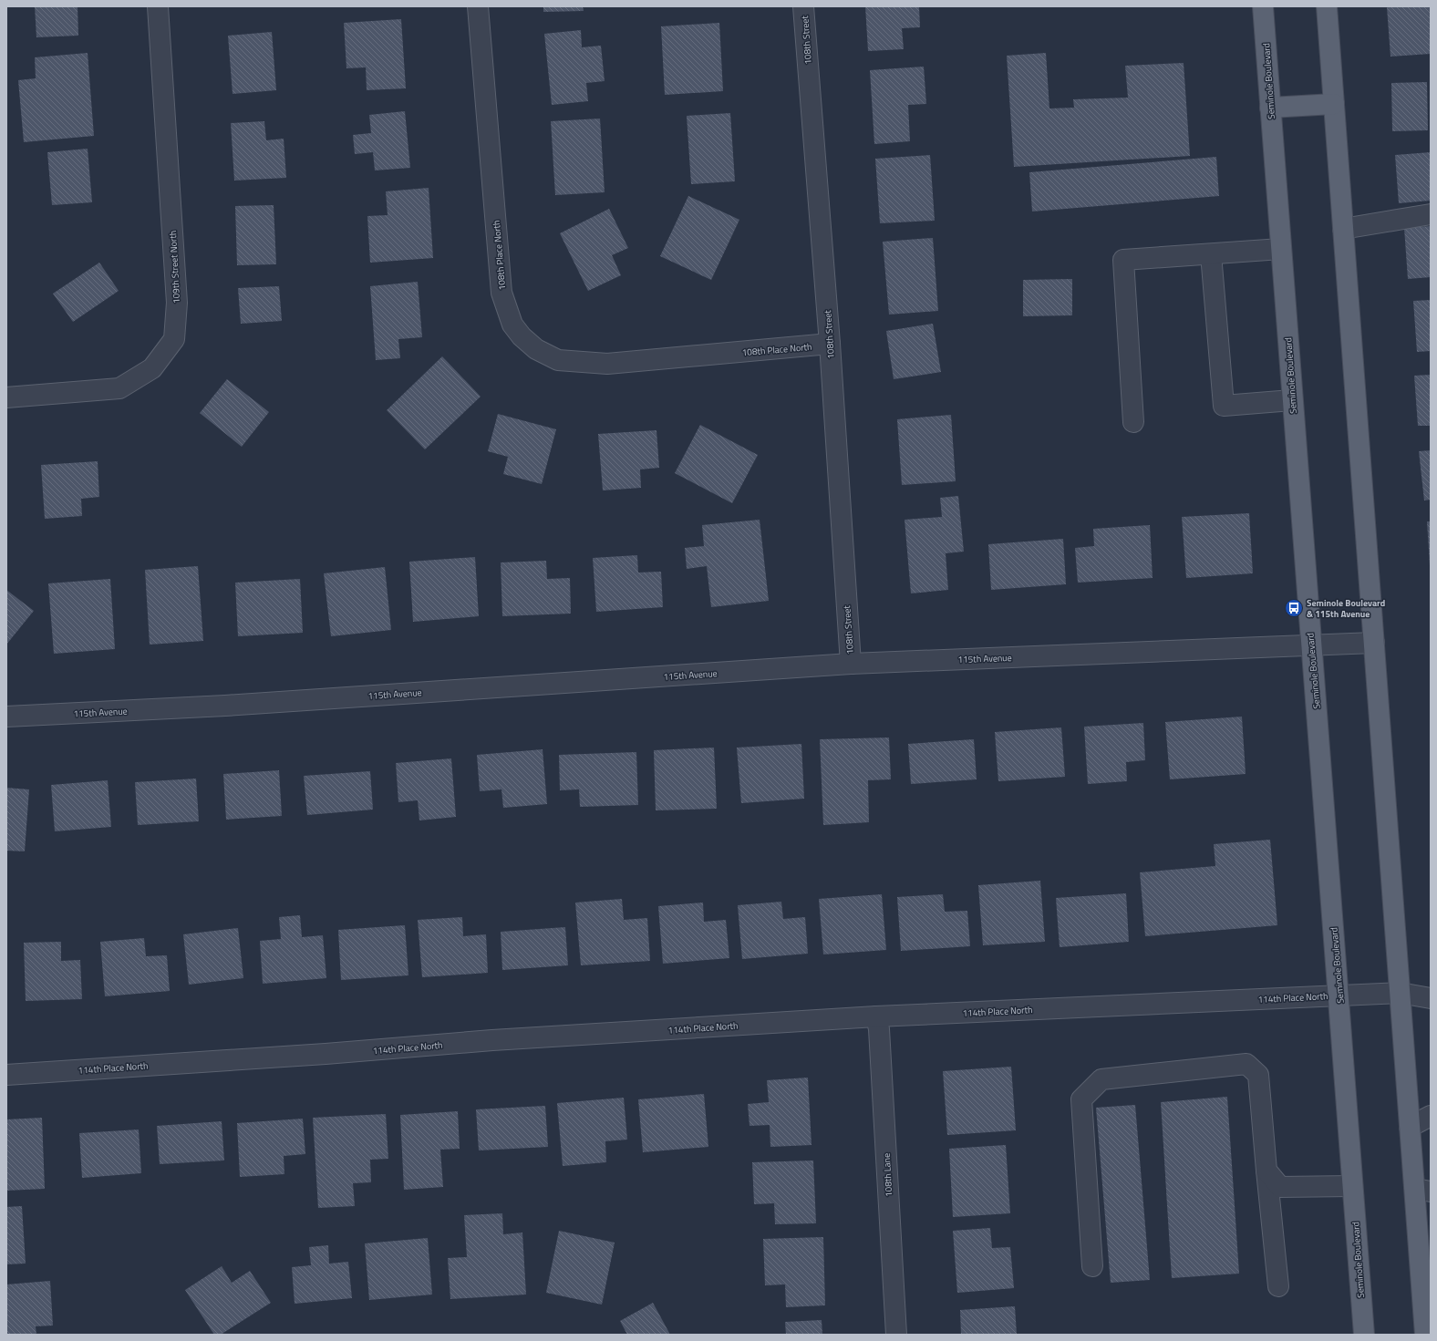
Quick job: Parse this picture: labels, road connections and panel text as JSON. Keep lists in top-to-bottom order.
{
  "streets": {
    "main road": ["Seminole Boulevard"],
    "street": [
      "108th Street",
      "108th Place North",
      "109th Street North",
      "115th Avenue",
      "114th Place North",
      "108th Lane"
    ]
  },
  "crossings": [
    ["108th Street", "108th Place North"],
    ["108th Street", "115th Avenue"],
    ["Seminole Boulevard", "115th Avenue"],
    ["Seminole Boulevard", "114th Place North"],
    ["114th Place North", "108th Lane"]
  ],
  "places": {
    "bus stop": ["Seminole Boulevard & 115th Avenue"]
  }
}
